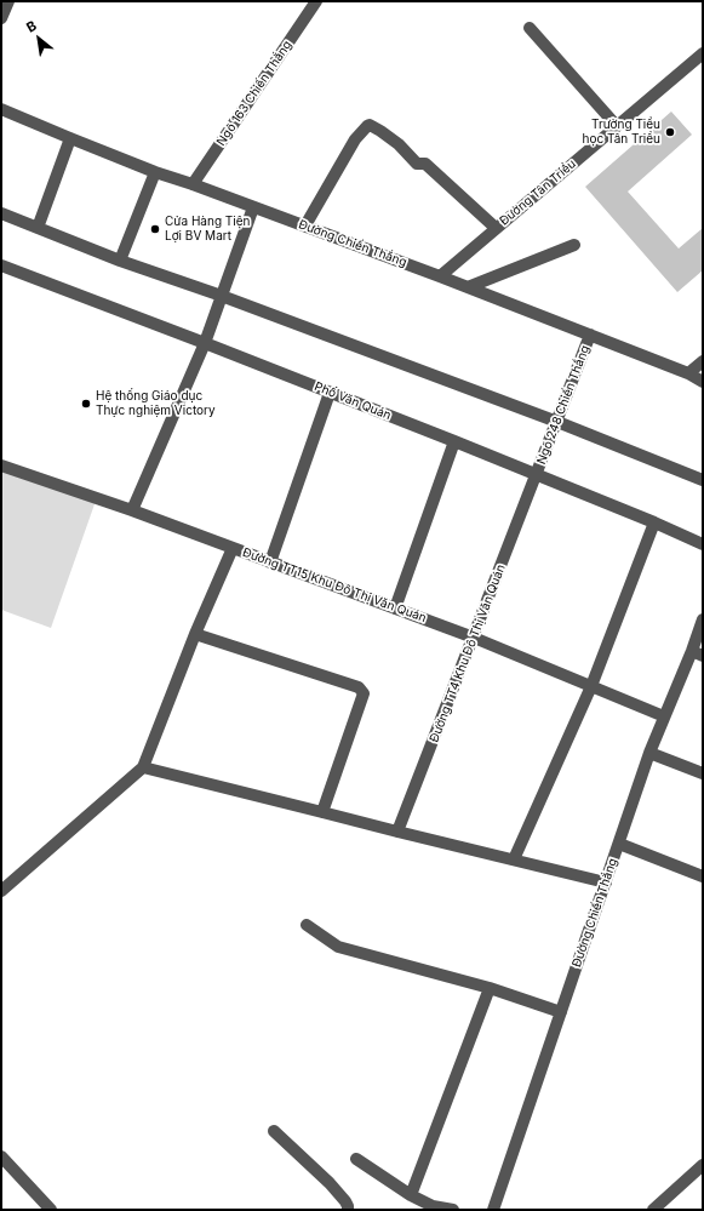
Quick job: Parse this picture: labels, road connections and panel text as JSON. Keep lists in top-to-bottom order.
{
  "streets": {
    "street": [
      "Ngõ 163 Chiến Thắng",
      "Đường Tân Triều",
      "Đường Chiến Thắng",
      "Phố Văn Quán",
      "Ngõ 248 Chiến Thắng",
      "Đường TT15 Khu Đô Thị Văn Quán",
      "Đường TT4 Khu Đô Thị Văn Quán"
    ]
  },
  "crossings": [
    ["Ngõ 163 Chiến Thắng", "Đường Chiến Thắng"],
    ["Đường Tân Triều", "Đường Chiến Thắng"],
    ["Đường Chiến Thắng", "Ngõ 248 Chiến Thắng"],
    ["Đường Chiến Thắng", "Đường TT15 Khu Đô Thị Văn Quán"],
    ["Phố Văn Quán", "Ngõ 248 Chiến Thắng"],
    ["Phố Văn Quán", "Đường TT4 Khu Đô Thị Văn Quán"],
    ["Ngõ 248 Chiến Thắng", "Đường TT4 Khu Đô Thị Văn Quán"],
    ["Đường TT15 Khu Đô Thị Văn Quán", "Đường TT4 Khu Đô Thị Văn Quán"]
  ],
  "places": ["Trường Tiểu học Tân Triều", "Cửa Hàng Tiện Lợi BV Mart", "Hệ thống Giáo dục Thực nghiệm Victory"],
  "north": "top left"
}
